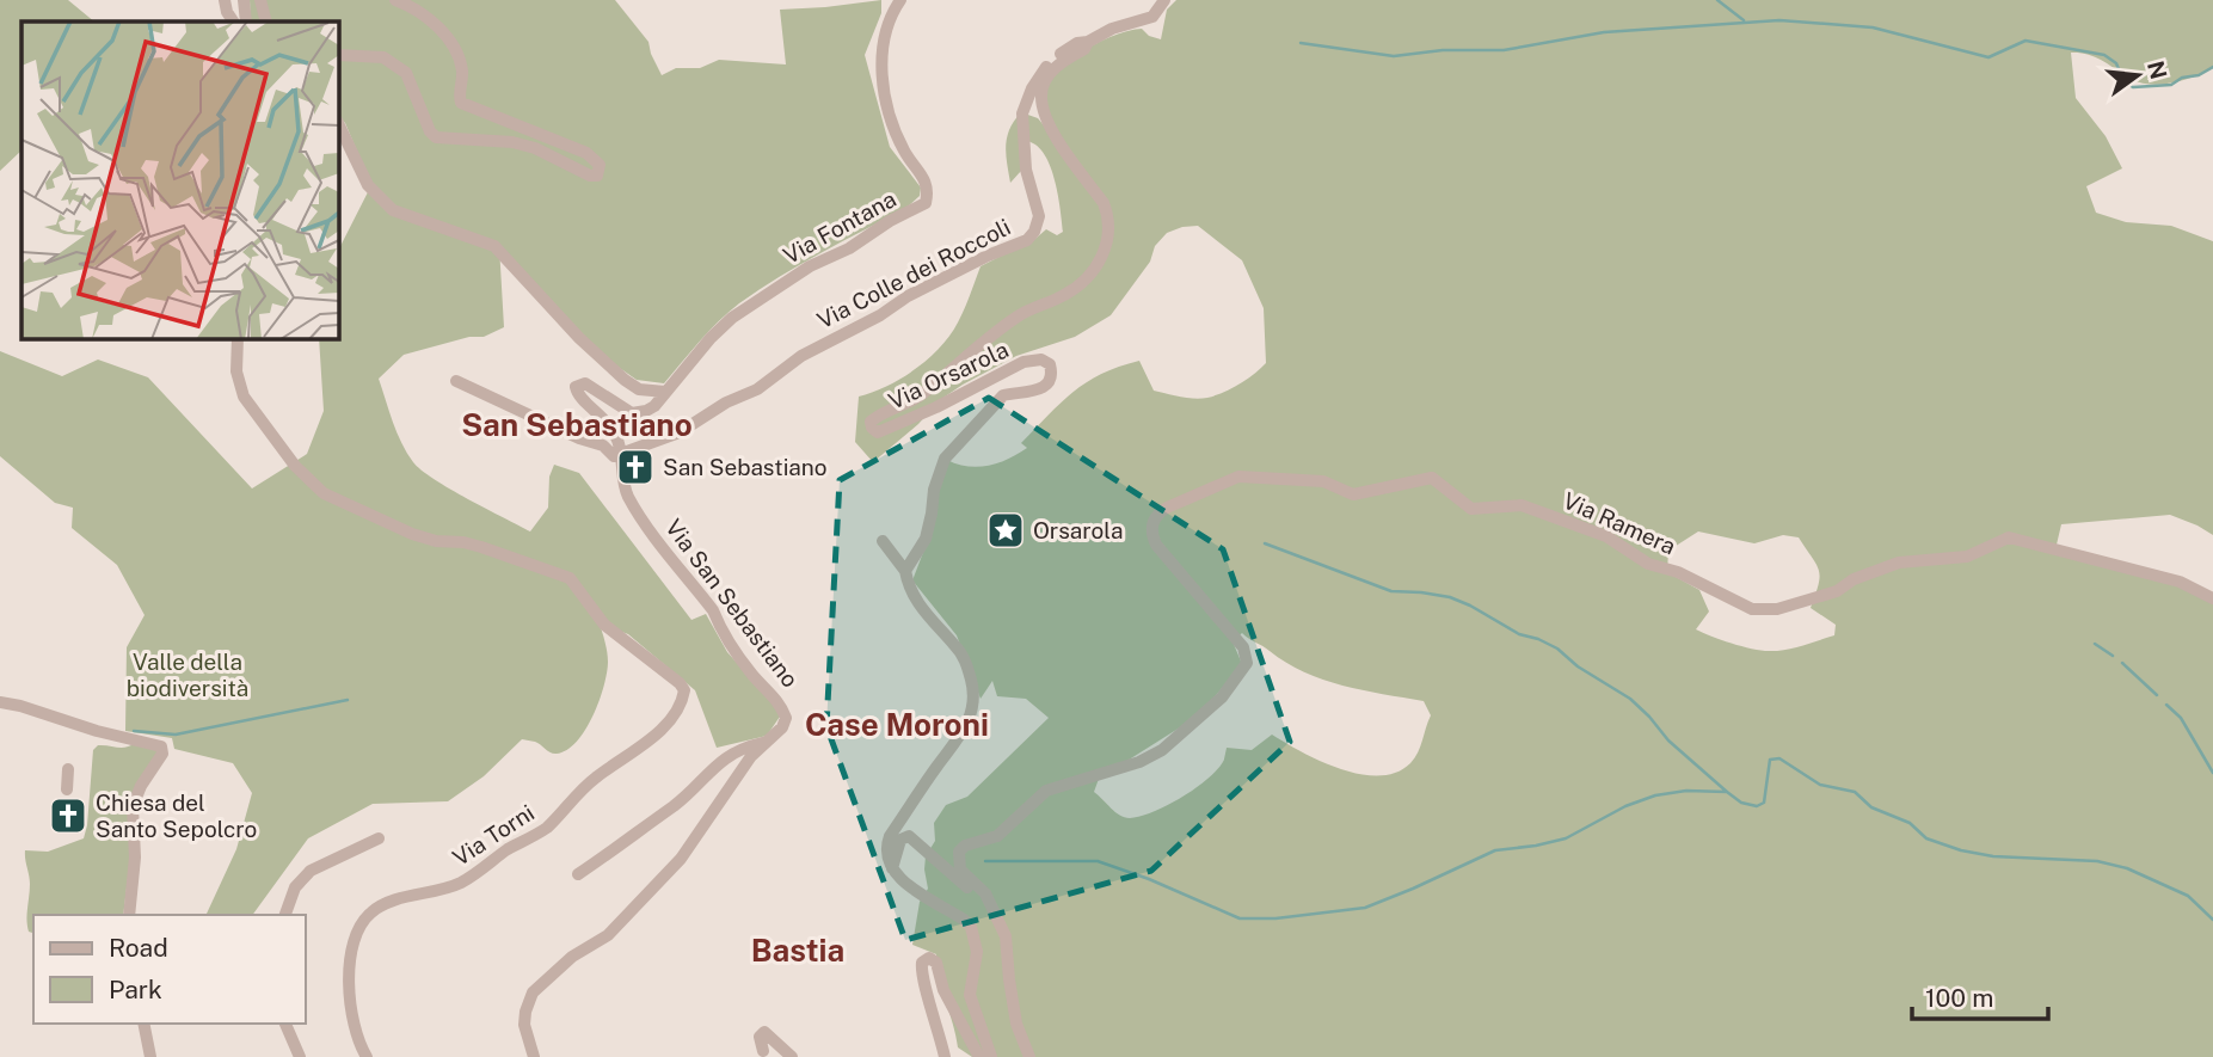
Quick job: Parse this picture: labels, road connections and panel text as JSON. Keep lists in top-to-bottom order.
{
  "streets": {
    "street": [
      "Via Fontana",
      "Via Colle dei Roccoli",
      "Via Orsarola",
      "Via Ramera",
      "Via San Sebastiano",
      "Via Torni"
    ]
  },
  "crossings": [
    ["Via Fontana", "Via San Sebastiano"],
    ["Via Colle dei Roccoli", "Via Orsarola"],
    ["Via Colle dei Roccoli", "Via San Sebastiano"]
  ],
  "districts": ["San Sebastiano", "Case Moroni", "Bastia"],
  "parks": ["Valle della biodiversità"],
  "places": {
    "church": ["San Sebastiano", "Chiesa del Santo Sepolcro"],
    "place": ["Orsarola"]
  },
  "legend": ["Road", "Park"],
  "scale_bar": "100 m",
  "north": "right"
}
